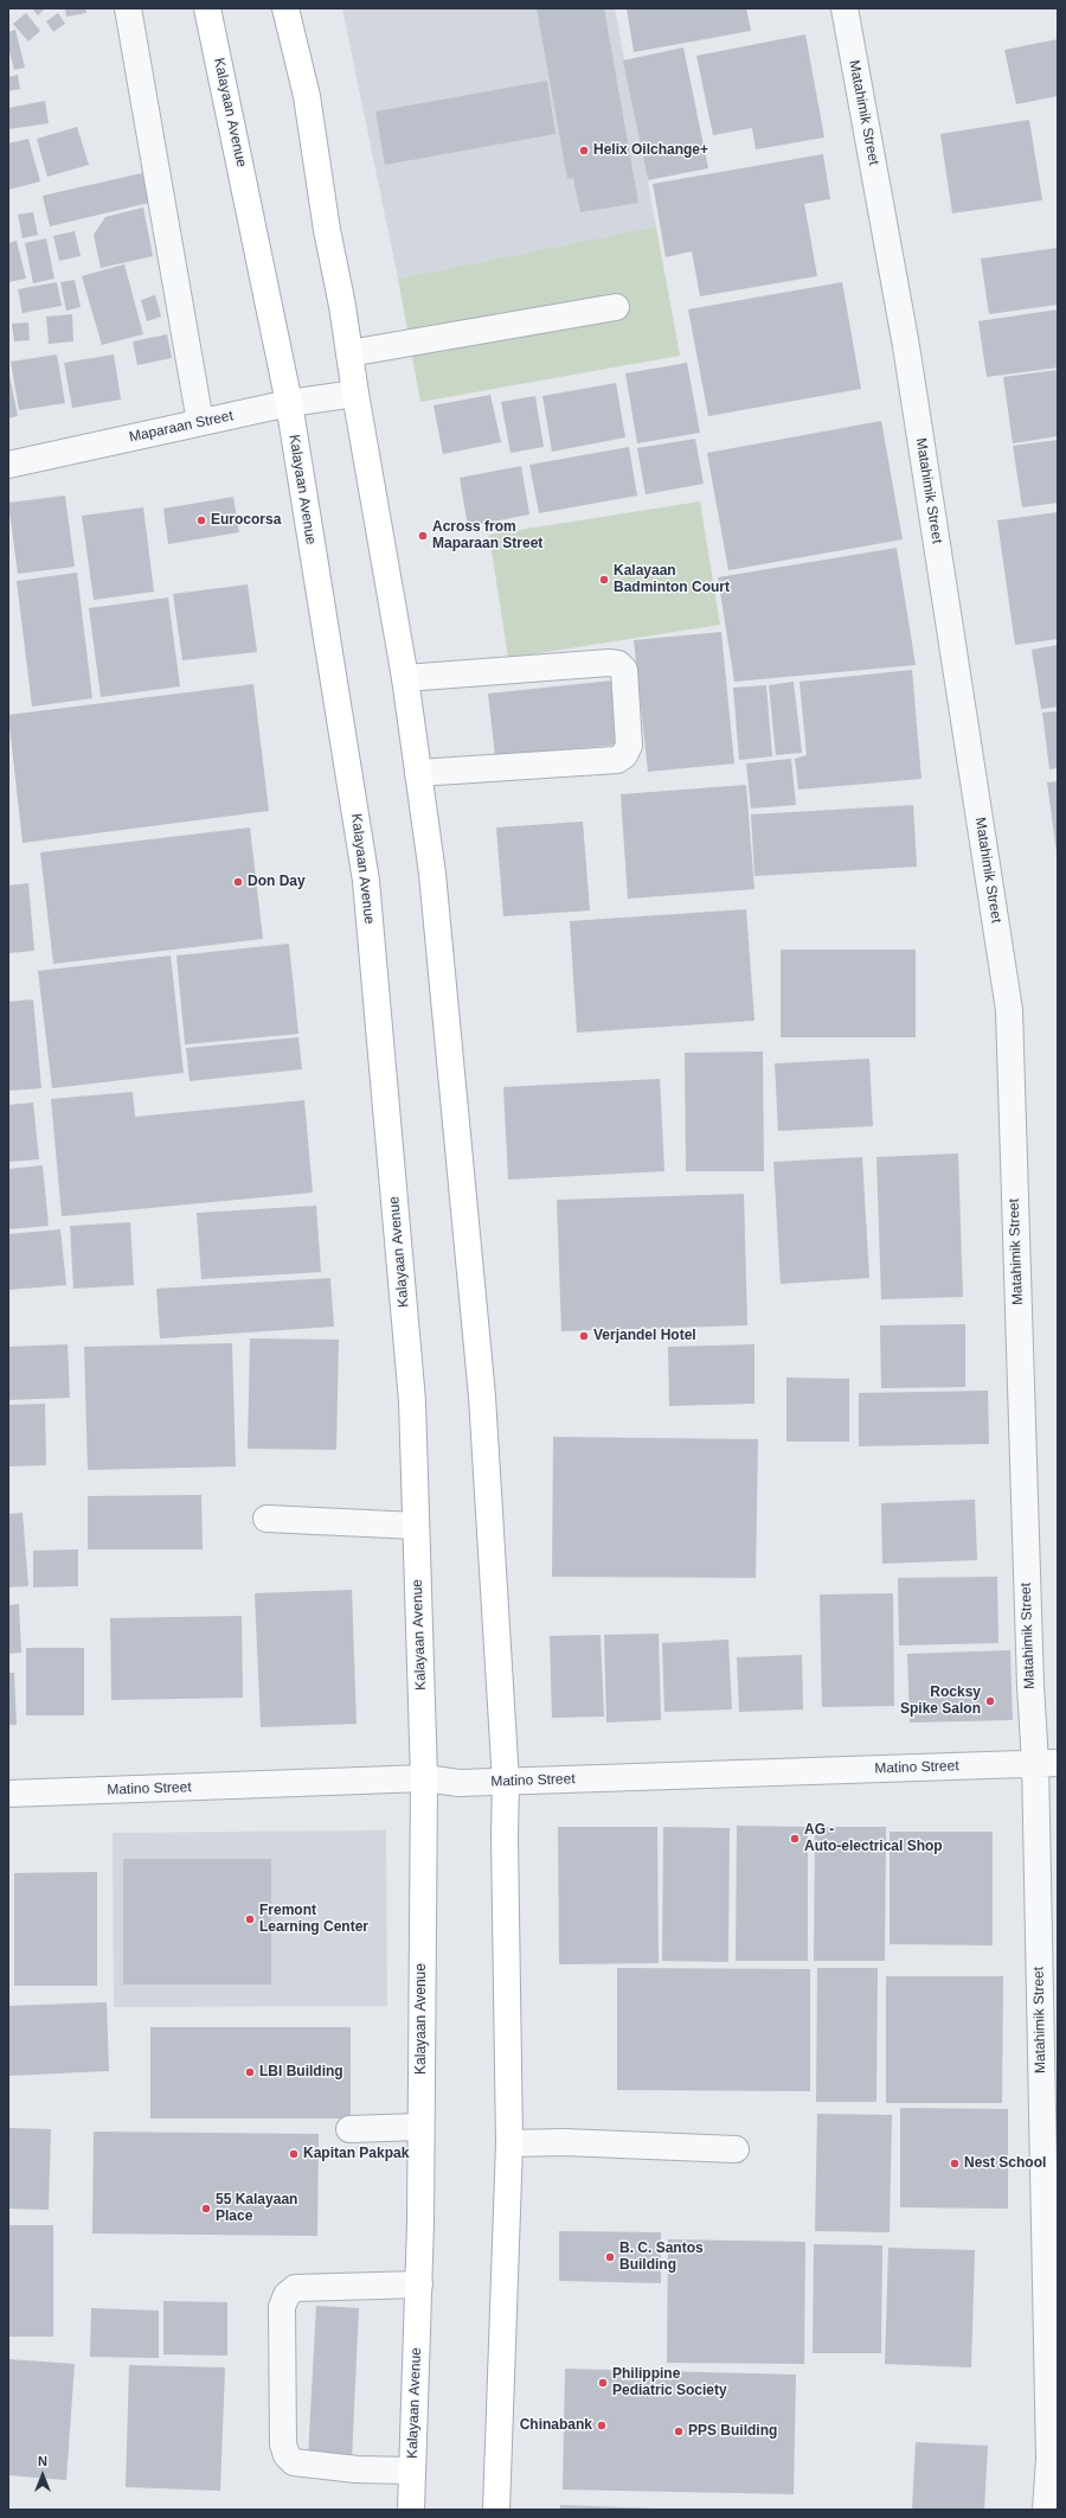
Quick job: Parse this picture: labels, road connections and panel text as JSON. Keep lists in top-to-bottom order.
{
  "streets": {
    "main road": ["Kalayaan Avenue"],
    "street": ["Matahimik Street", "Maparaan Street", "Matino Street"]
  },
  "crossings": [
    ["Kalayaan Avenue", "Maparaan Street"],
    ["Kalayaan Avenue", "Matino Street"],
    ["Matahimik Street", "Matino Street"]
  ],
  "places": [
    "Helix Oilchange+",
    "Eurocorsa",
    "Across from Maparaan Street",
    "Kalayaan Badminton Court",
    "Don Day",
    "Verjandel Hotel",
    "Rocksy Spike Salon",
    "AG - Auto-electrical Shop",
    "Fremont Learning Center",
    "LBI Building",
    "Kapitan Pakpak",
    "Nest School",
    "55 Kalayaan Place",
    "B. C. Santos Building",
    "Philippine Pediatric Society",
    "Chinabank",
    "PPS Building"
  ],
  "north": "top"
}
